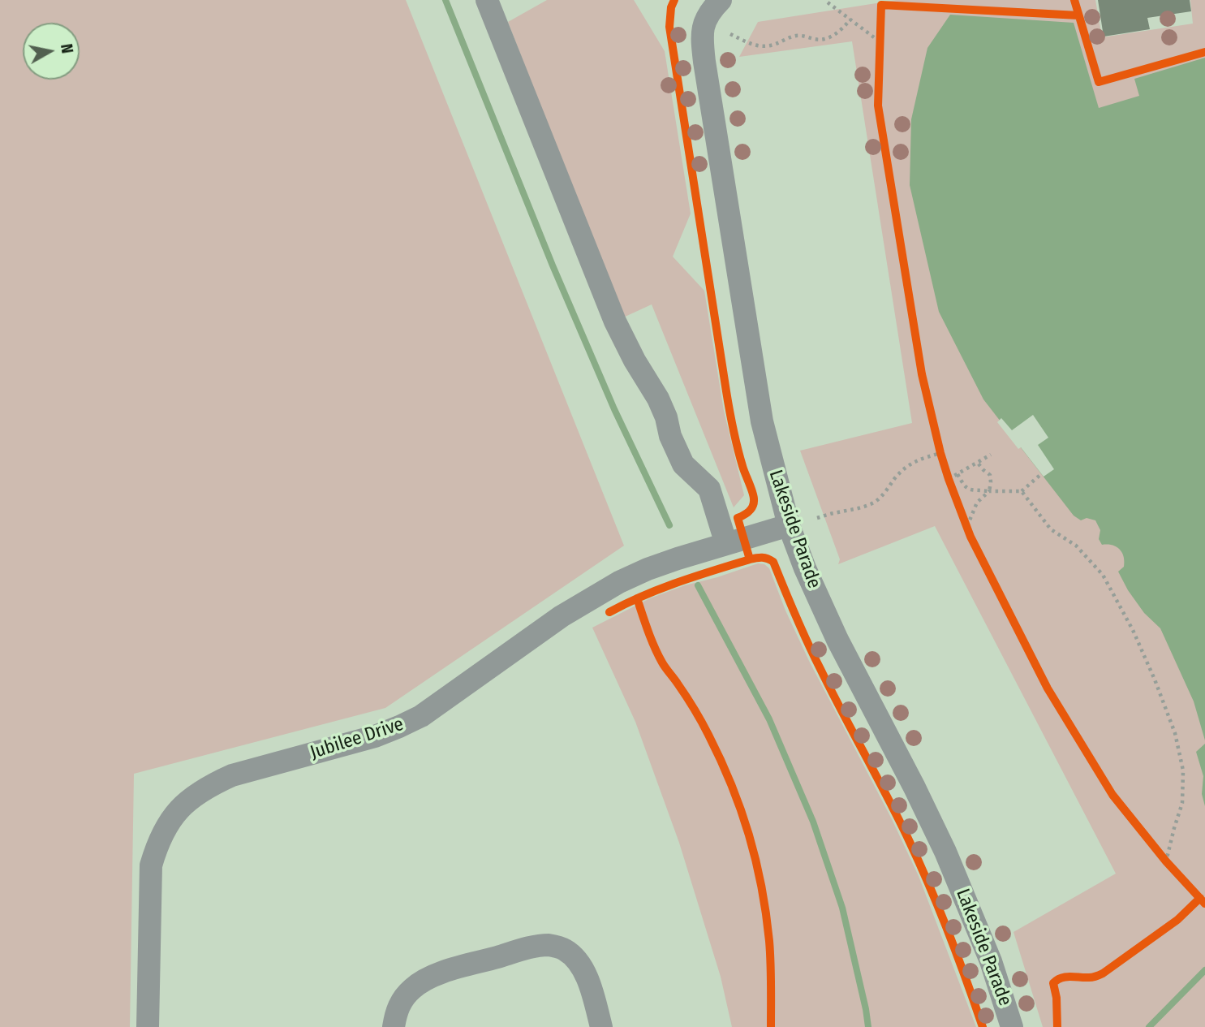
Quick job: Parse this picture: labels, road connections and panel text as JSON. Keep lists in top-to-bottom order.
{
  "streets": {
    "street": ["Lakeside Parade", "Jubilee Drive"]
  },
  "crossings": [
    ["Lakeside Parade", "Jubilee Drive"]
  ],
  "north": "right"
}
